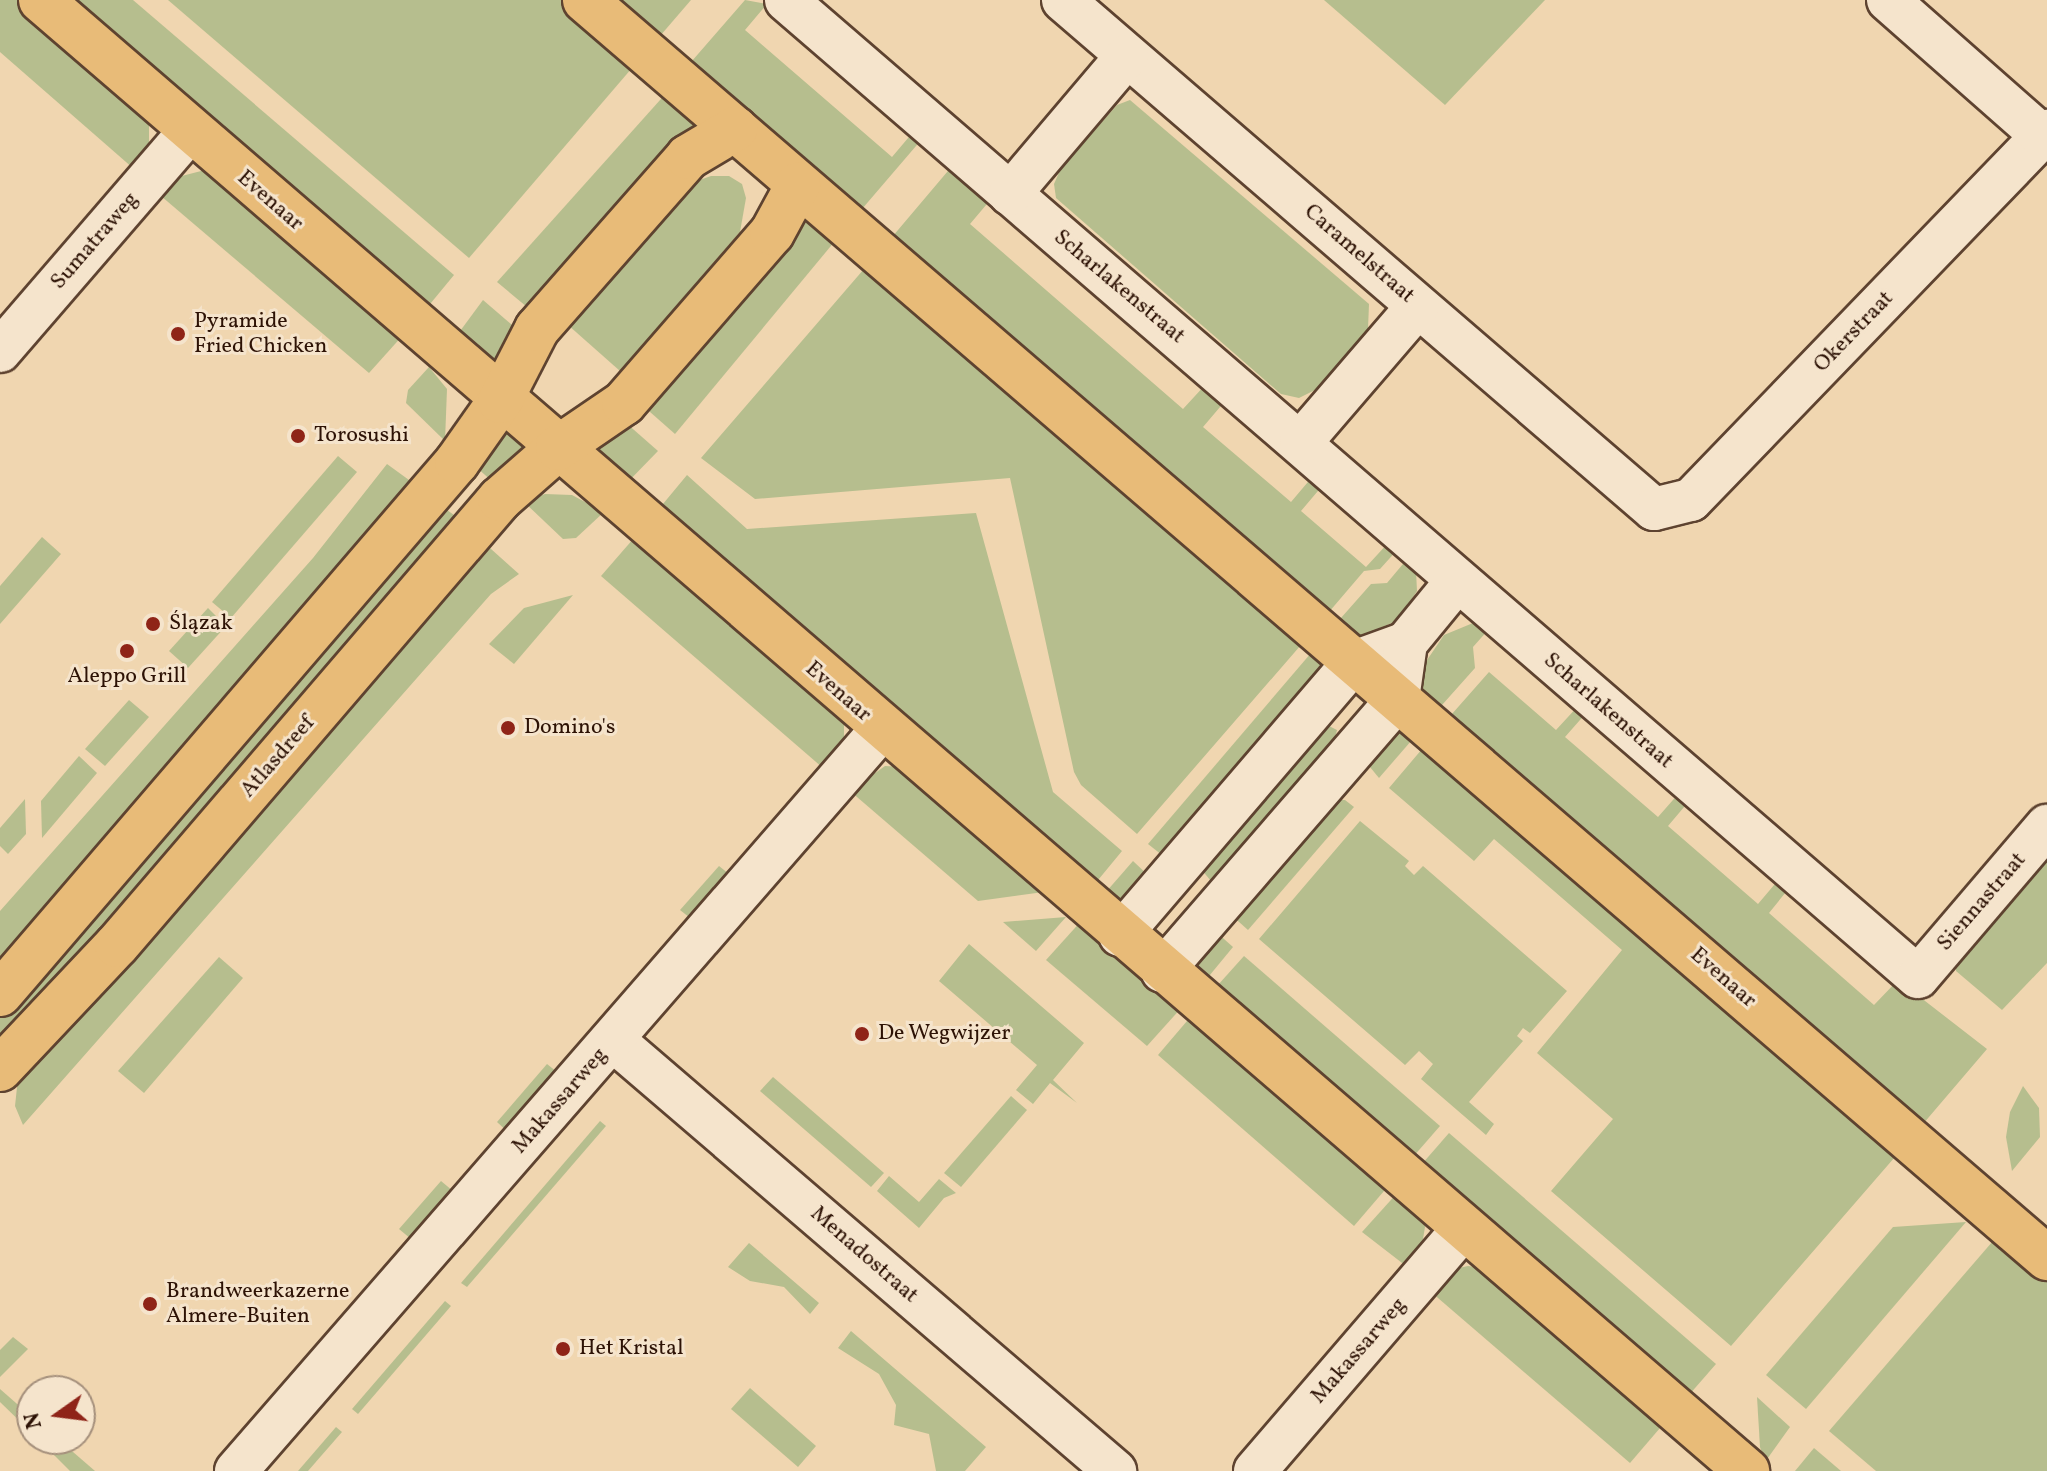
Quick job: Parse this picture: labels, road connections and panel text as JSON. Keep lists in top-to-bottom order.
{
  "streets": {
    "main road": ["Evenaar", "Atlasdreef"],
    "street": [
      "Sumatraweg",
      "Caramelstraat",
      "Scharlakenstraat",
      "Okerstraat",
      "Siennastraat",
      "Makassarweg",
      "Menadostraat"
    ]
  },
  "crossings": [
    ["Evenaar", "Sumatraweg"],
    ["Evenaar", "Atlasdreef"],
    ["Evenaar", "Makassarweg"],
    ["Caramelstraat", "Okerstraat"],
    ["Scharlakenstraat", "Siennastraat"],
    ["Makassarweg", "Menadostraat"]
  ],
  "places": [
    "Pyramide Fried Chicken",
    "Torosushi",
    "Ślązak",
    "Aleppo Grill",
    "Domino's",
    "De Wegwijzer",
    "Brandweerkazerne Almere-Buiten",
    "Het Kristal"
  ],
  "north": "left"
}
